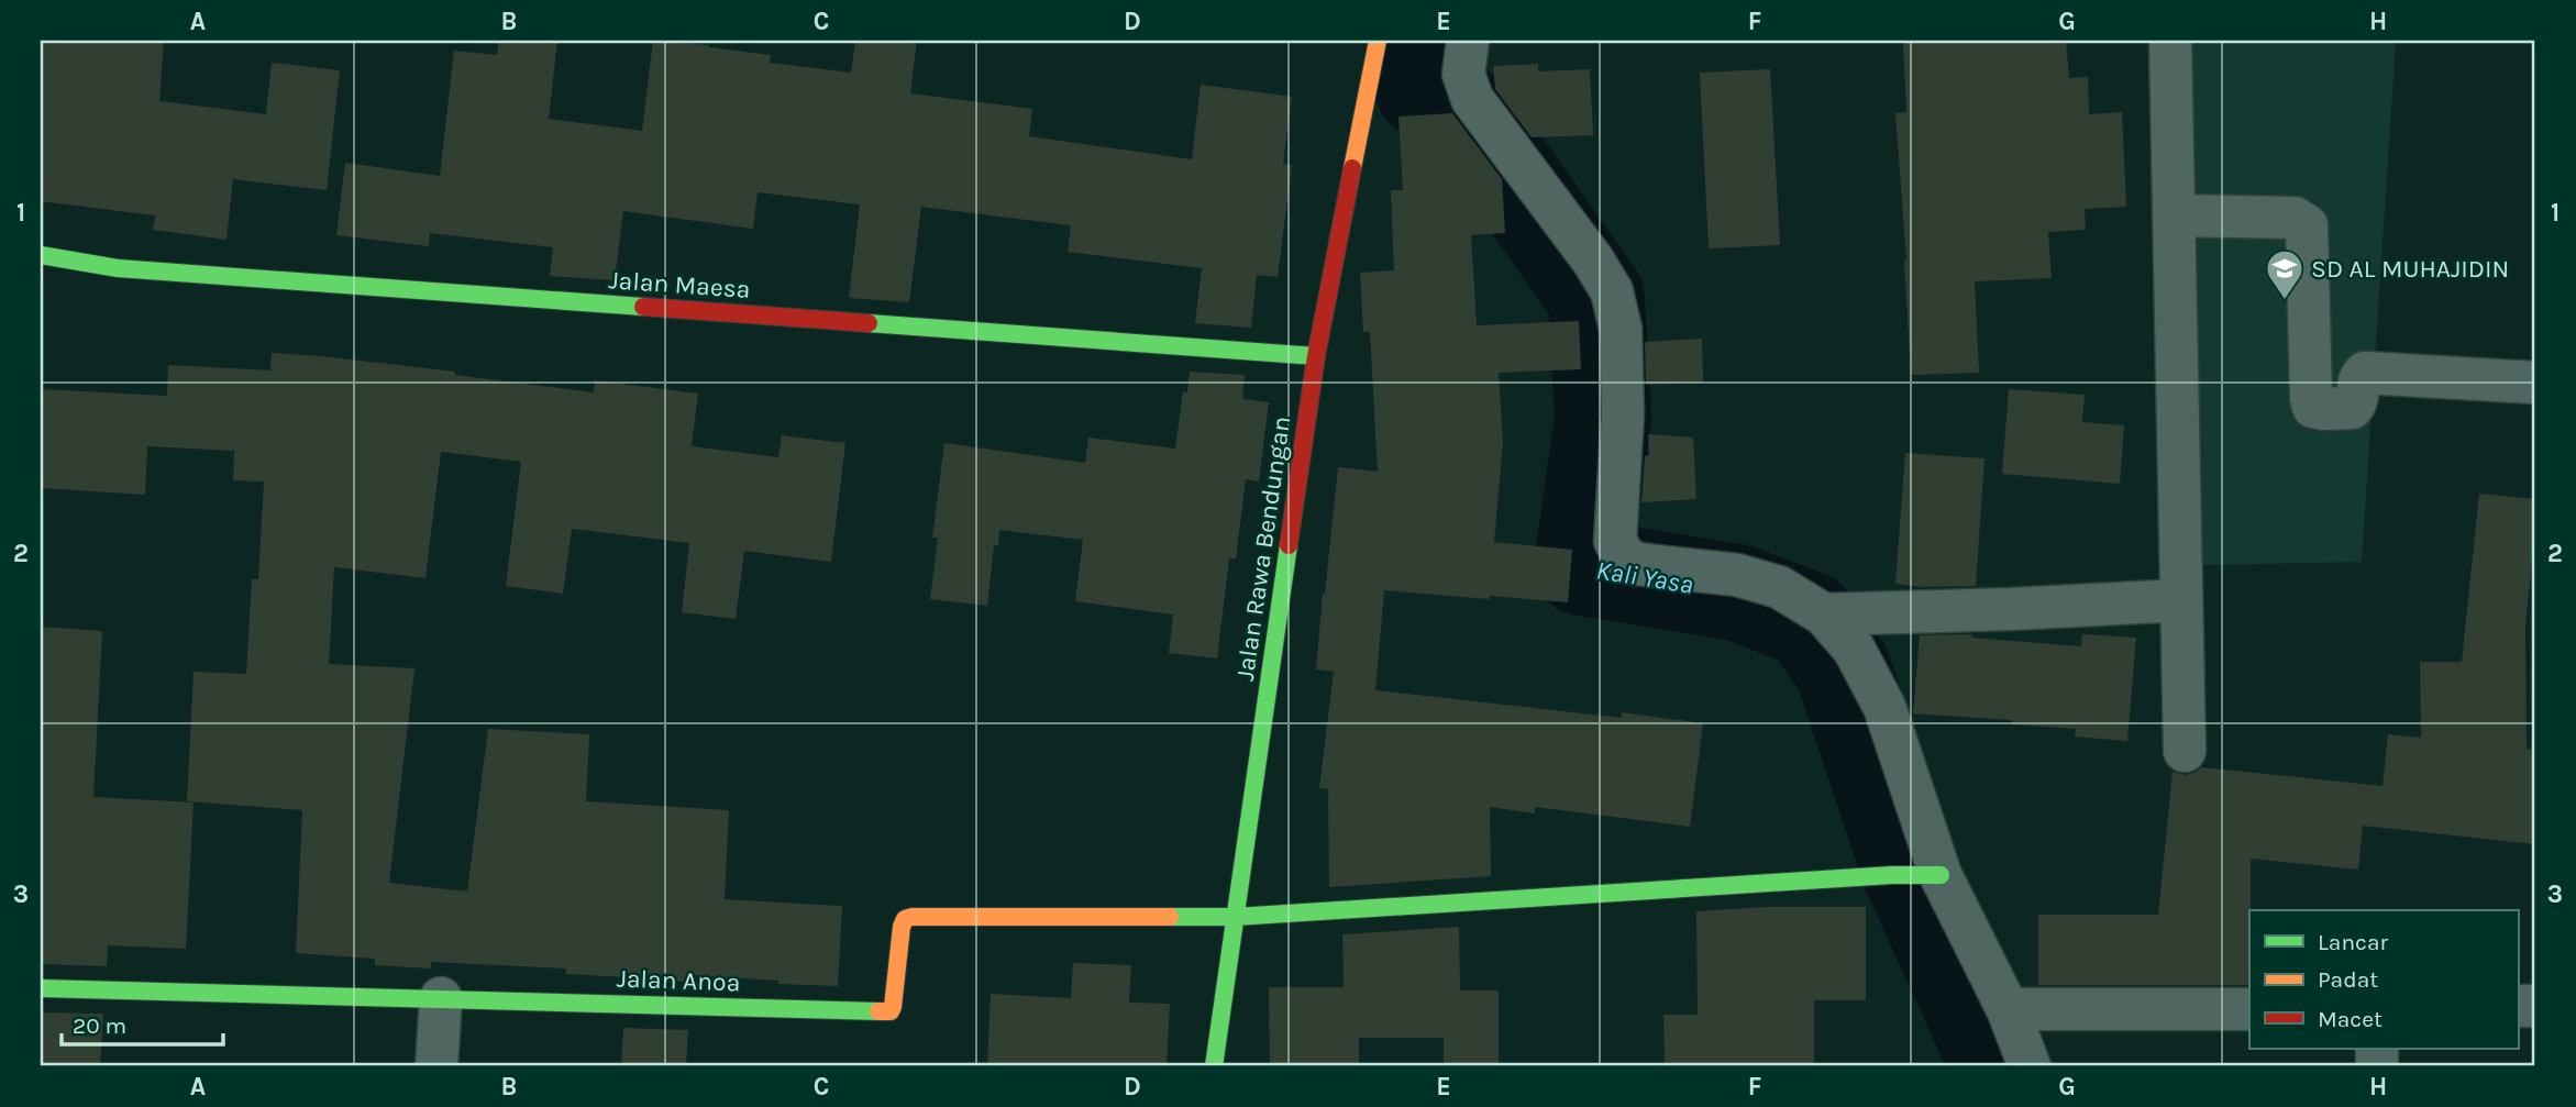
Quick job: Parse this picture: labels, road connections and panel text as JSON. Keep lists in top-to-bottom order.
{
  "streets": {
    "street": ["Jalan Maesa", "Jalan Rawa Bendungan", "Jalan Anoa"]
  },
  "crossings": [
    ["Jalan Maesa", "Jalan Rawa Bendungan"],
    ["Jalan Rawa Bendungan", "Jalan Anoa"]
  ],
  "water": ["Kali Yasa"],
  "places": {
    "school or university": ["SD AL MUHAJIDIN"]
  },
  "legend": ["Lancar", "Padat", "Macet"],
  "scale_bar": "20 m",
  "grid": {
    "columns": [
      "A",
      "B",
      "C",
      "D",
      "E",
      "F",
      "G",
      "H"
    ],
    "rows": ["1", "2", "3"]
  }
}
